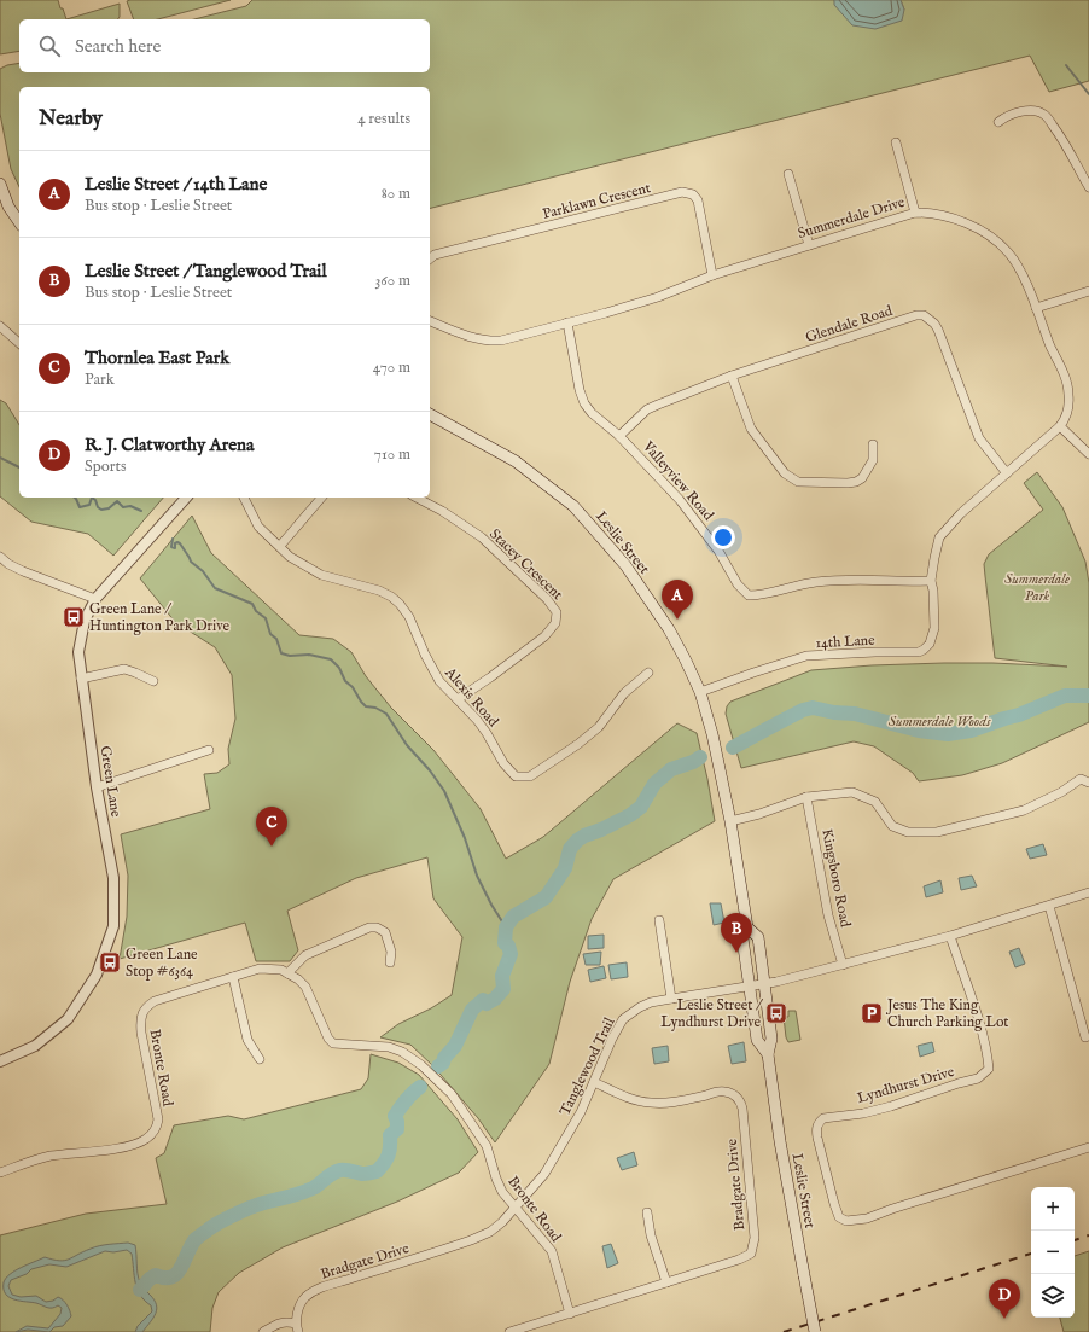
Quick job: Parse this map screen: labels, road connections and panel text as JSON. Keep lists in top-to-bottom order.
{
  "streets": {
    "main road": ["Leslie Street"],
    "street": [
      "Parklawn Crescent",
      "Summerdale Drive",
      "Glendale Road",
      "Valleyview Road",
      "Stacey Crescent",
      "14th Lane",
      "Alexis Road",
      "Green Lane",
      "Kingsboro Road",
      "Tanglewood Trail",
      "Bronte Road",
      "Lyndhurst Drive",
      "Bradgate Drive"
    ]
  },
  "crossings": [
    ["Parklawn Crescent", "Summerdale Drive"],
    ["Summerdale Drive", "Glendale Road"],
    ["Summerdale Drive", "Valleyview Road"],
    ["Summerdale Drive", "14th Lane"],
    ["Glendale Road", "Valleyview Road"],
    ["Valleyview Road", "14th Lane"],
    ["Leslie Street", "14th Lane"],
    ["Leslie Street", "Tanglewood Trail"],
    ["Stacey Crescent", "Alexis Road"],
    ["Tanglewood Trail", "Bronte Road"],
    ["Tanglewood Trail", "Bradgate Drive"],
    ["Bronte Road", "Bradgate Drive"]
  ],
  "parks": ["Summerdale Park", "Summerdale Woods"],
  "places": {
    "bus stop": ["Green Lane / Huntington Park Drive", "Green Lane Stop #6364", "Leslie Street / Lyndhurst Drive"],
    "parking": ["Jesus The King Church Parking Lot"]
  },
  "page": {
    "search": "Search here",
    "heading": ["Nearby", "4 results"],
    "list": [
      {
        "mark": "A",
        "name": "Leslie Street / 14th Lane",
        "note": "Bus stop · Leslie Street",
        "value": "80 m"
      },
      {
        "mark": "B",
        "name": "Leslie Street / Tanglewood Trail",
        "note": "Bus stop · Leslie Street",
        "value": "360 m"
      },
      {
        "mark": "C",
        "name": "Thornlea East Park",
        "note": "Park",
        "value": "470 m"
      },
      {
        "mark": "D",
        "name": "R. J. Clatworthy Arena",
        "note": "Sports",
        "value": "710 m"
      }
    ],
    "pins": [
      "A",
      "C",
      "B",
      "D"
    ],
    "map_buttons": ["+", "−"]
  }
}
